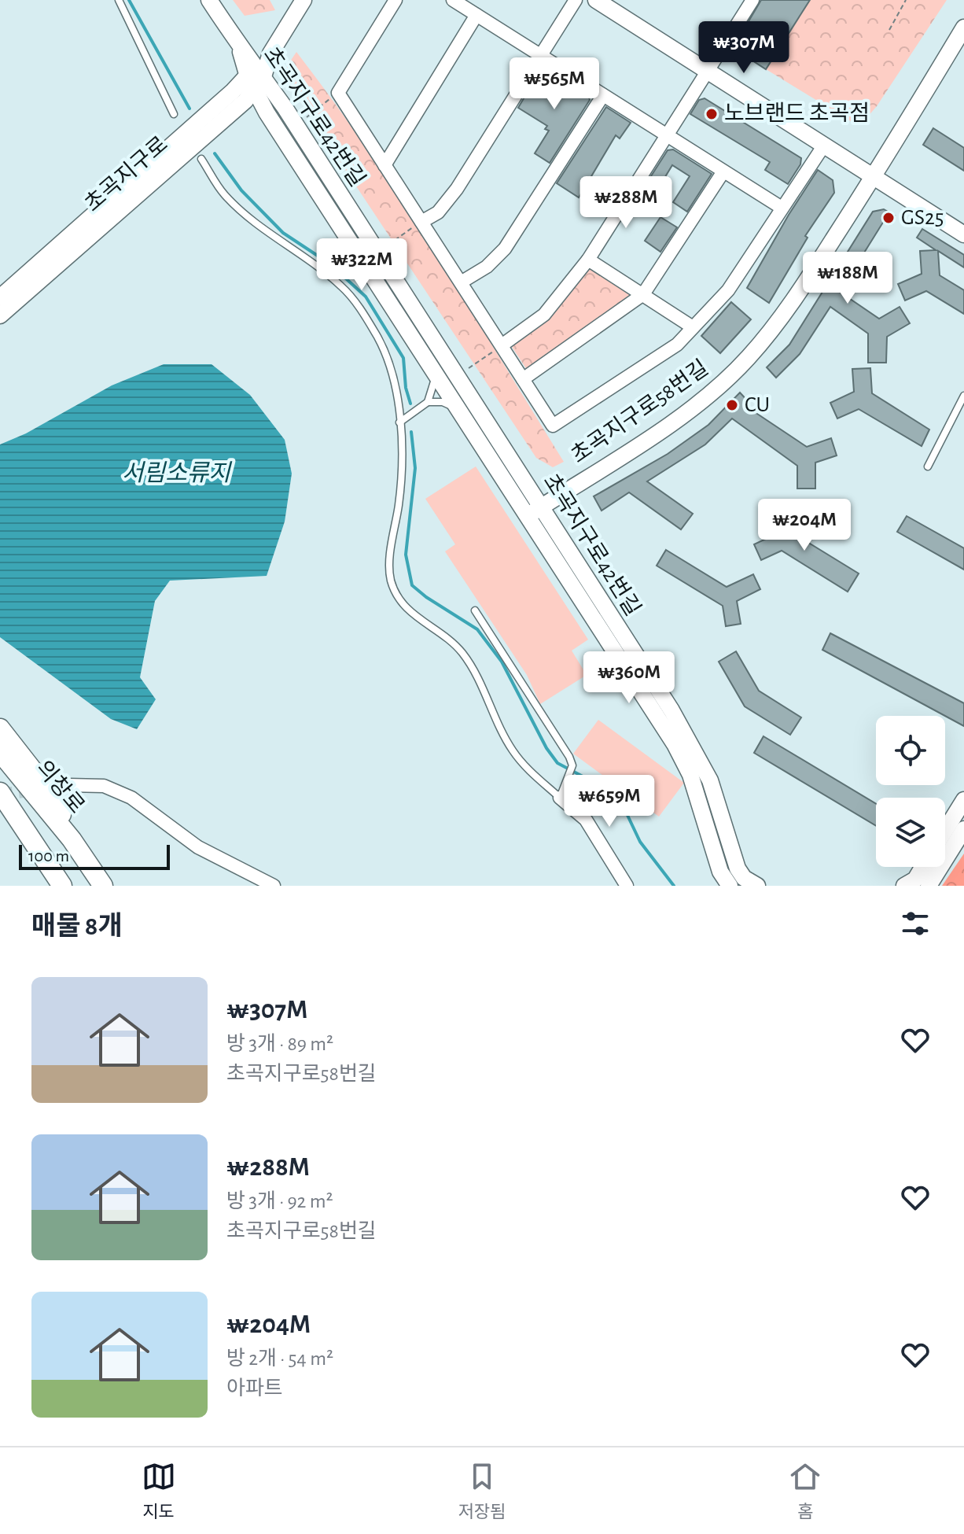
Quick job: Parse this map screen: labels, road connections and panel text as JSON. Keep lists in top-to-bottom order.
{
  "streets": {
    "main road": ["의창로"],
    "street": ["초곡지구로42번길", "초곡지구로", "초곡지구로58번길"]
  },
  "crossings": [
    ["초곡지구로42번길", "초곡지구로"],
    ["초곡지구로42번길", "초곡지구로58번길"]
  ],
  "water": ["서림소류지"],
  "places": ["노브랜드 초곡점", "GS25", "CU"],
  "scale_bar": "100 m",
  "page": {
    "price": [
      "₩307M",
      "₩565M",
      "₩288M",
      "₩322M",
      "₩188M",
      "₩204M",
      "₩360M",
      "₩659M"
    ],
    "scale": "100 m",
    "heading": "매물 8개",
    "list": [
      {
        "name": "₩307M",
        "note": "방 3개 · 89 m² · 초곡지구로58번길"
      },
      {
        "name": "₩288M",
        "note": "방 3개 · 92 m² · 초곡지구로58번길"
      },
      {
        "name": "₩204M",
        "note": "방 2개 · 54 m² · 아파트"
      }
    ],
    "tabs": ["지도", "저장됨", "홈"]
  }
}
